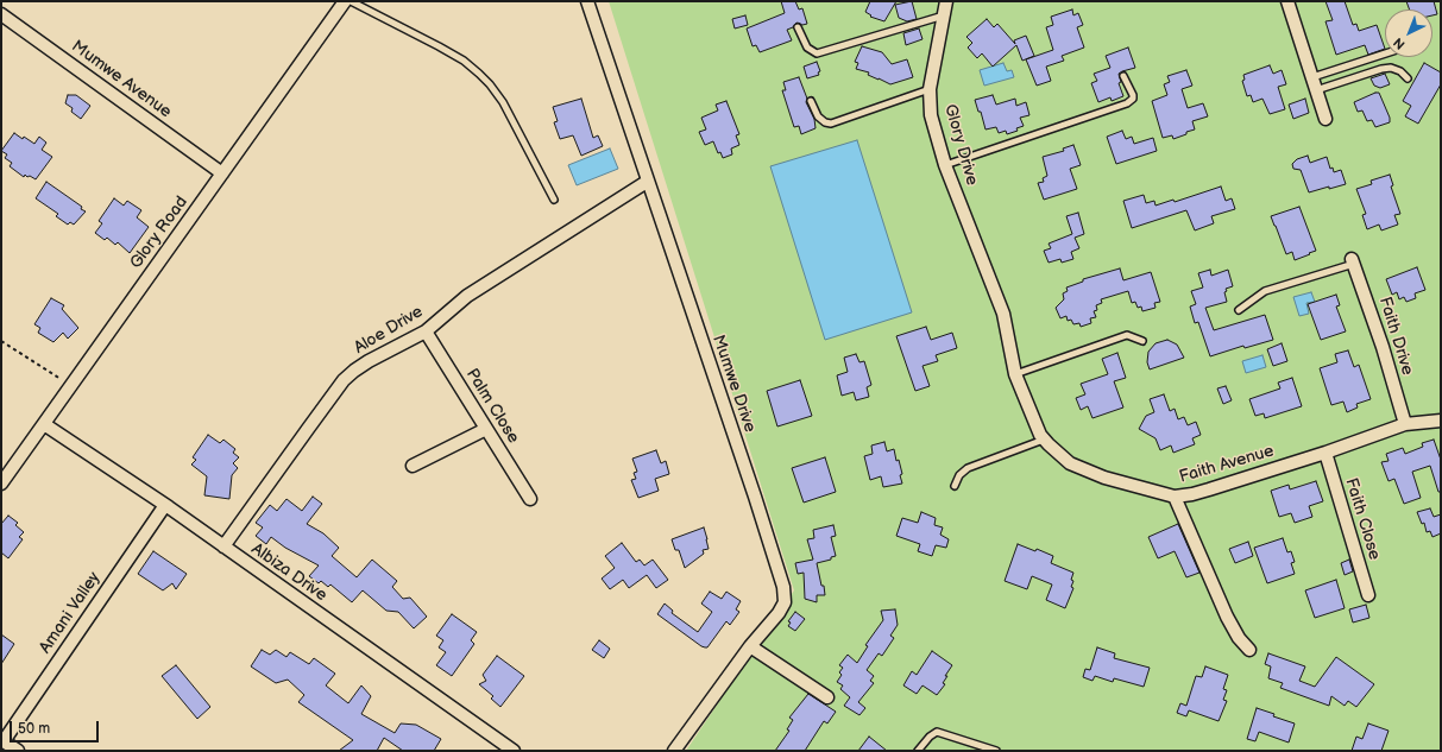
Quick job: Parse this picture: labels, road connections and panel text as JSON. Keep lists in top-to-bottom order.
{
  "streets": {
    "street": [
      "Mumwe Avenue",
      "Glory Drive",
      "Glory Road",
      "Aloe Drive",
      "Faith Drive",
      "Mumwe Drive",
      "Palm Close",
      "Faith Avenue",
      "Faith Close",
      "Albiza Drive",
      "Amani Valley"
    ]
  },
  "crossings": [
    ["Mumwe Avenue", "Glory Road"],
    ["Glory Drive", "Faith Avenue"],
    ["Glory Road", "Albiza Drive"],
    ["Aloe Drive", "Mumwe Drive"],
    ["Aloe Drive", "Palm Close"],
    ["Aloe Drive", "Albiza Drive"],
    ["Faith Drive", "Faith Avenue"],
    ["Faith Avenue", "Faith Close"],
    ["Albiza Drive", "Amani Valley"]
  ],
  "scale_bar": "50 m",
  "north": "bottom left"
}
